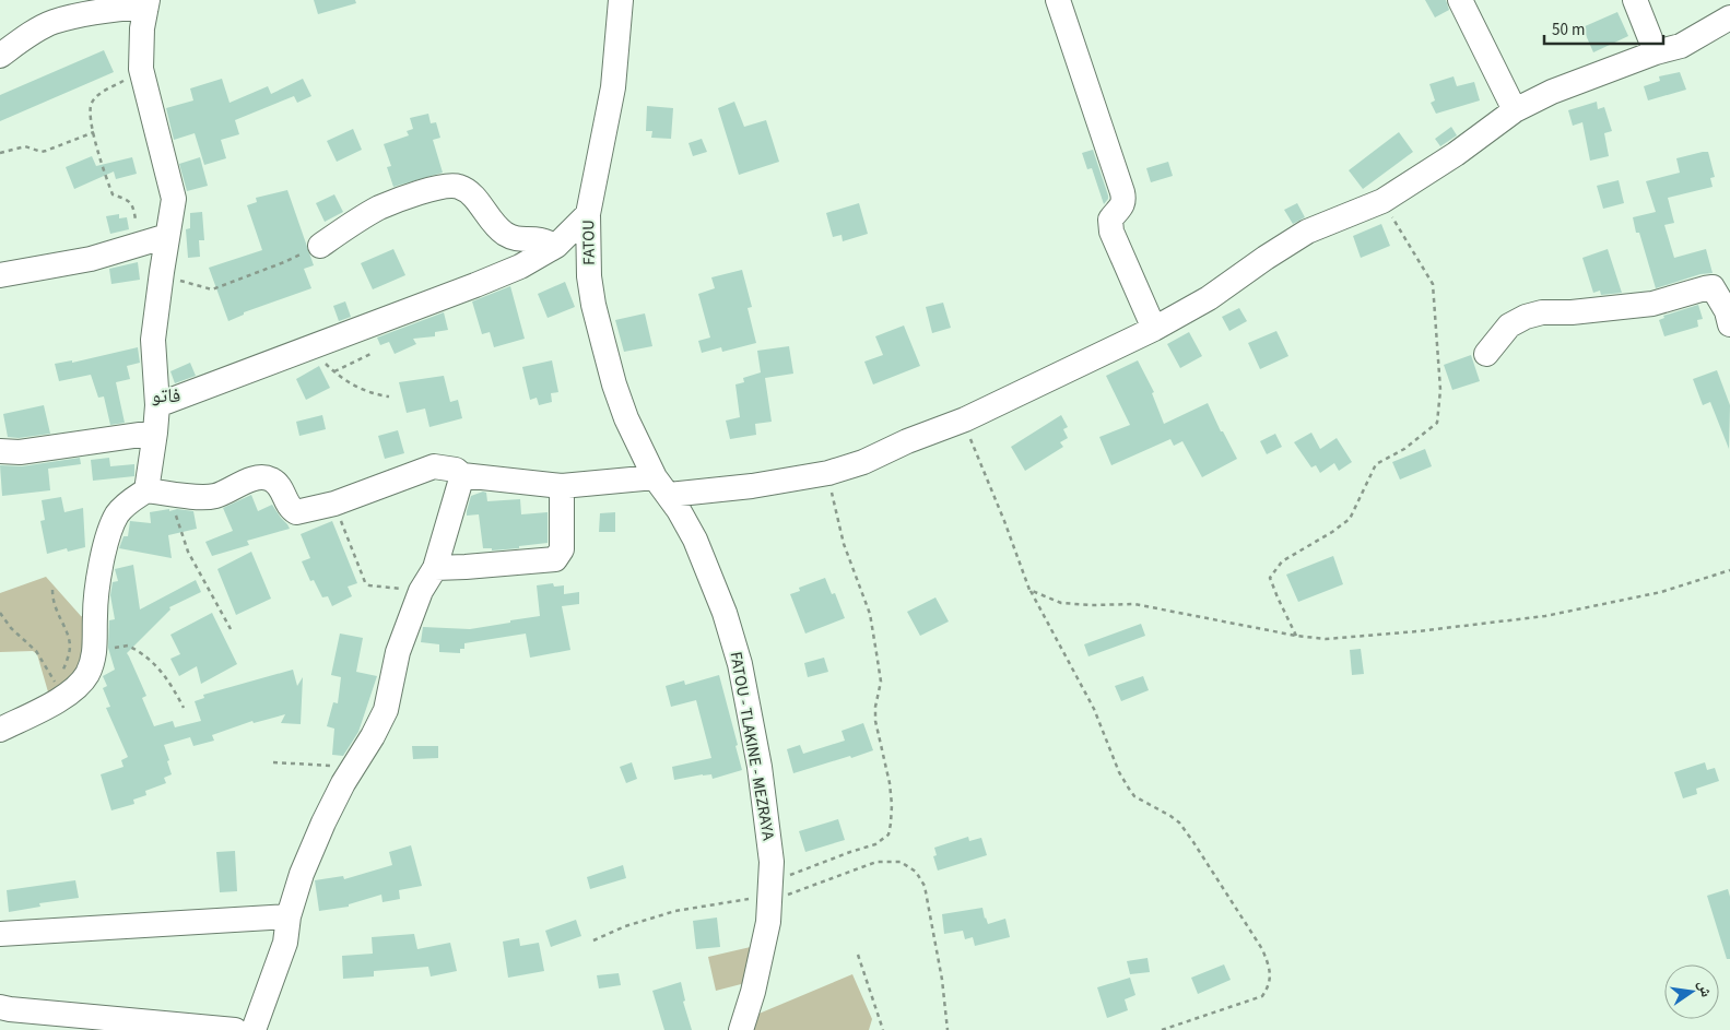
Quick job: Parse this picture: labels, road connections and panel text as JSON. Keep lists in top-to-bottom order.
{
  "streets": {
    "street": ["FATOU", "FATOU - TLAKINE - MEZRAYA"]
  },
  "crossings": [
    ["FATOU", "FATOU - TLAKINE - MEZRAYA"]
  ],
  "districts": ["فاتو"],
  "scale_bar": "50 m",
  "north": "right"
}
